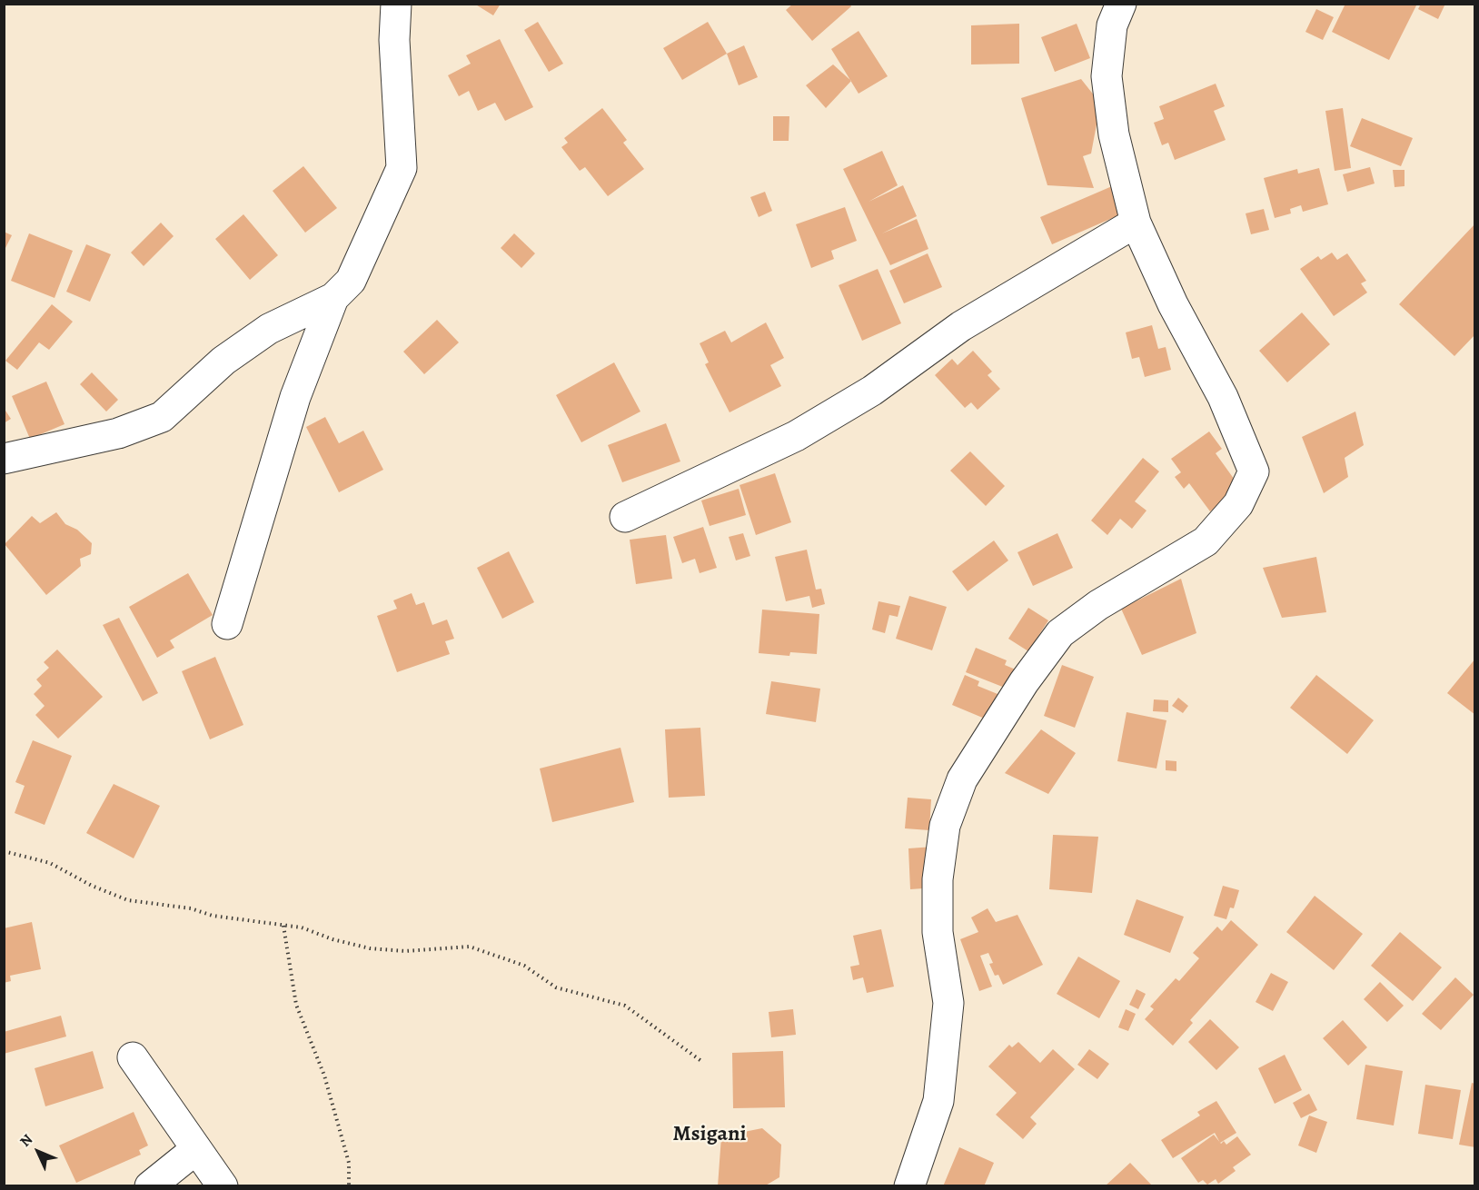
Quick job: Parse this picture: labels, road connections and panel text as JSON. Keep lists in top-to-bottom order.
{
  "districts": ["Msigani"],
  "north": "top left"
}
